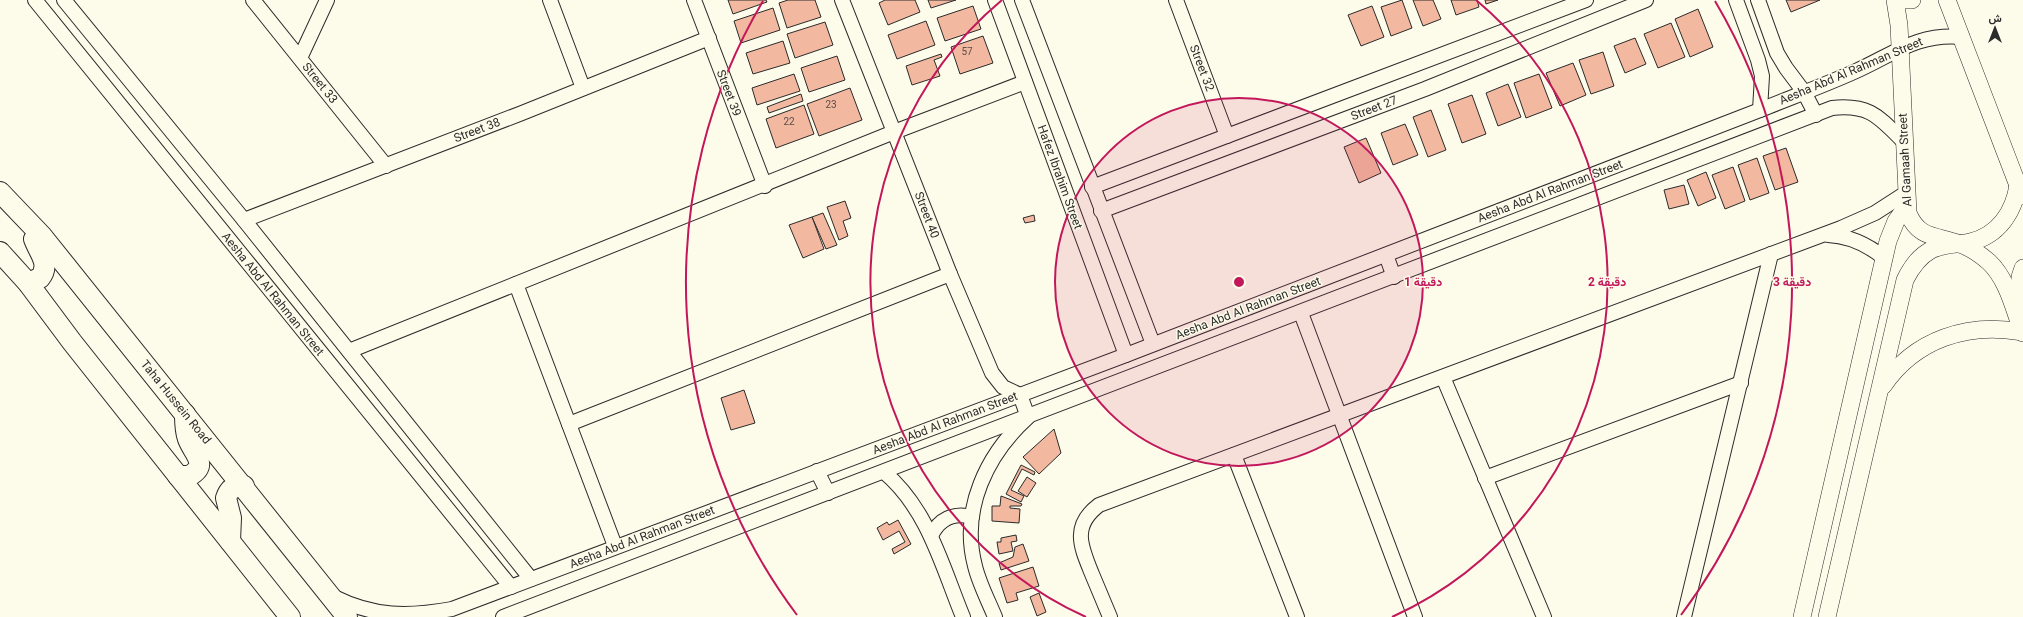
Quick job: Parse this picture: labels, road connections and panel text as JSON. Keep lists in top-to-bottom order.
{
  "streets": {
    "main road": ["Taha Hussein Road"],
    "street": [
      "Street 32",
      "Aesha Abd Al Rahman Street",
      "Street 33",
      "Street 39",
      "Street 27",
      "Street 38",
      "Al Gamaah Street",
      "Hafez Ibrahim Street",
      "Street 40"
    ]
  },
  "crossings": [
    ["Street 32", "Street 27"],
    ["Aesha Abd Al Rahman Street", "Street 38"],
    ["Aesha Abd Al Rahman Street", "Al Gamaah Street"],
    ["Aesha Abd Al Rahman Street", "Hafez Ibrahim Street"],
    ["Aesha Abd Al Rahman Street", "Street 40"],
    ["Aesha Abd Al Rahman Street", "Taha Hussein Road"],
    ["Street 33", "Street 38"],
    ["Street 39", "Street 38"]
  ],
  "house_numbers": ["57", "23", "22"],
  "north": "top",
  "rings": ["1 دقيقة", "2 دقيقة", "3 دقيقة"]
}
